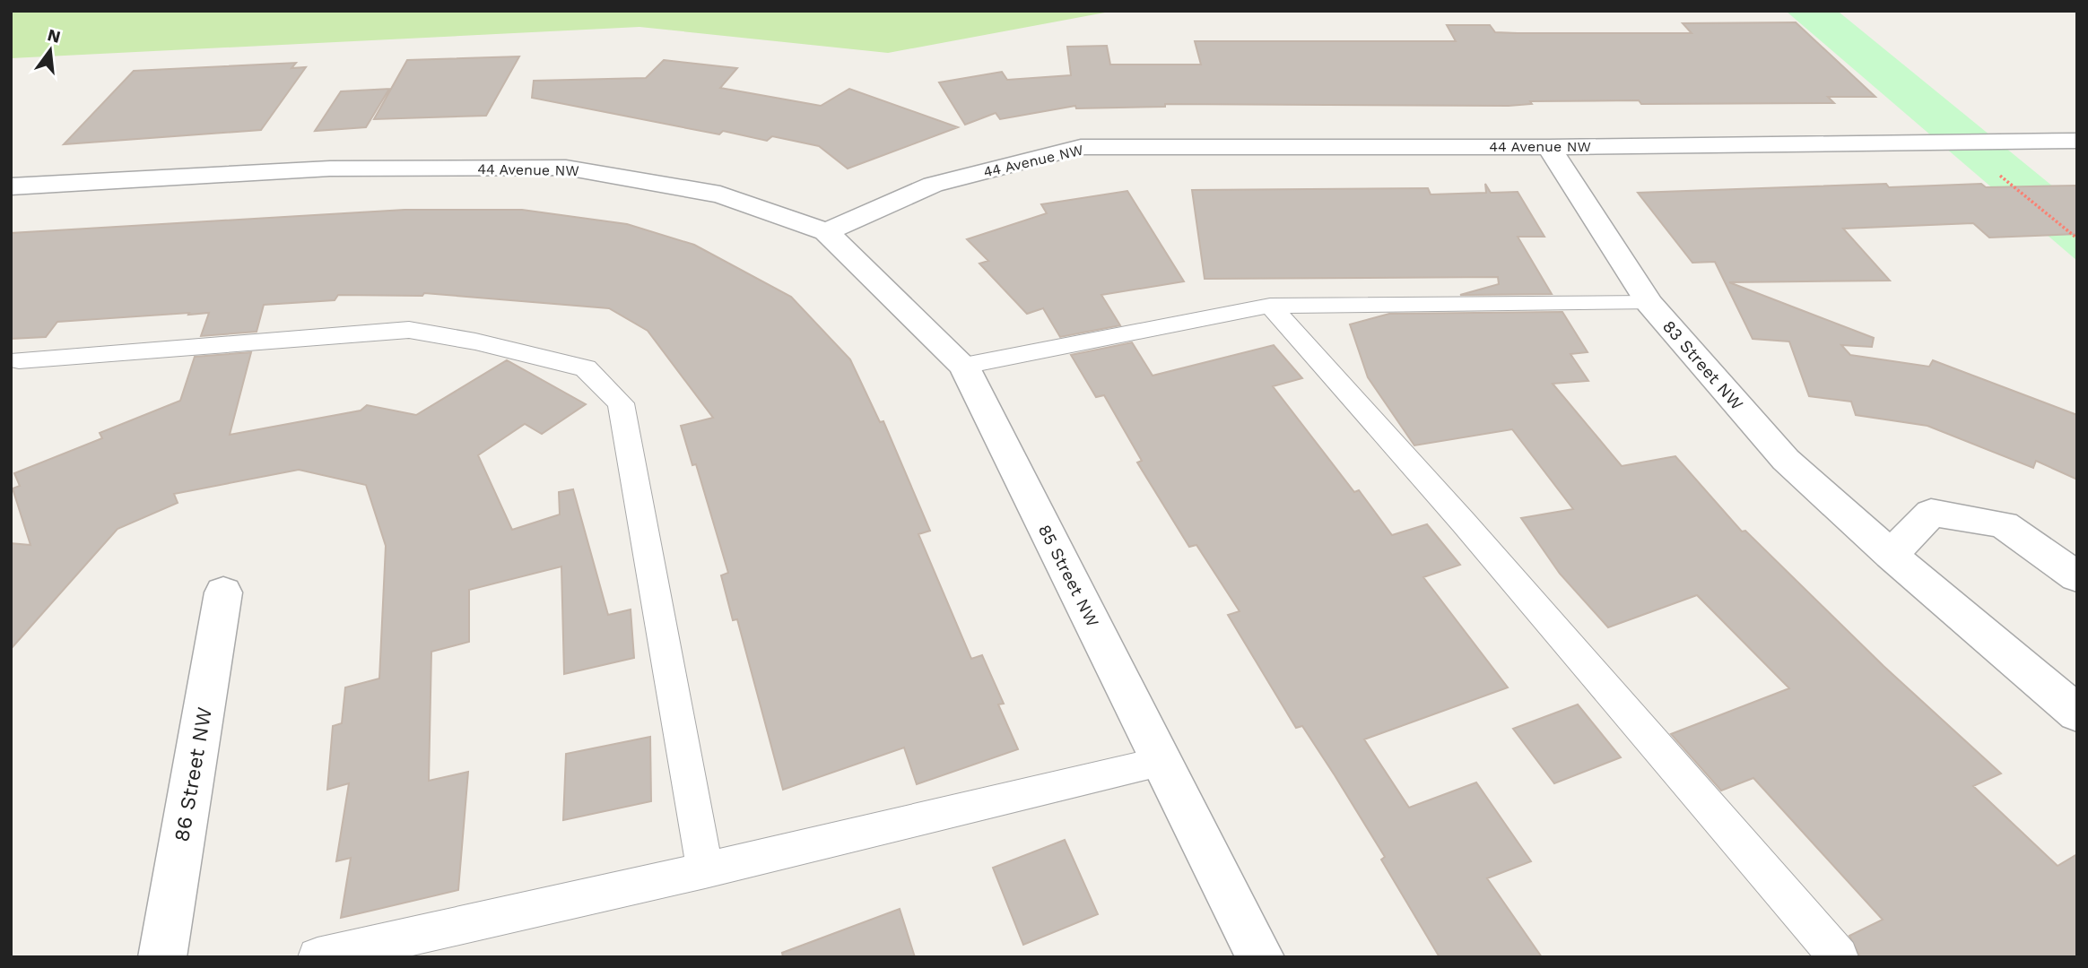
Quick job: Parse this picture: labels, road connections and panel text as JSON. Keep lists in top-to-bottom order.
{
  "streets": {
    "street": [
      "44 Avenue NW",
      "83 Street NW",
      "85 Street NW",
      "86 Street NW"
    ]
  },
  "crossings": [
    ["44 Avenue NW", "83 Street NW"],
    ["44 Avenue NW", "85 Street NW"]
  ],
  "north": "top"
}
